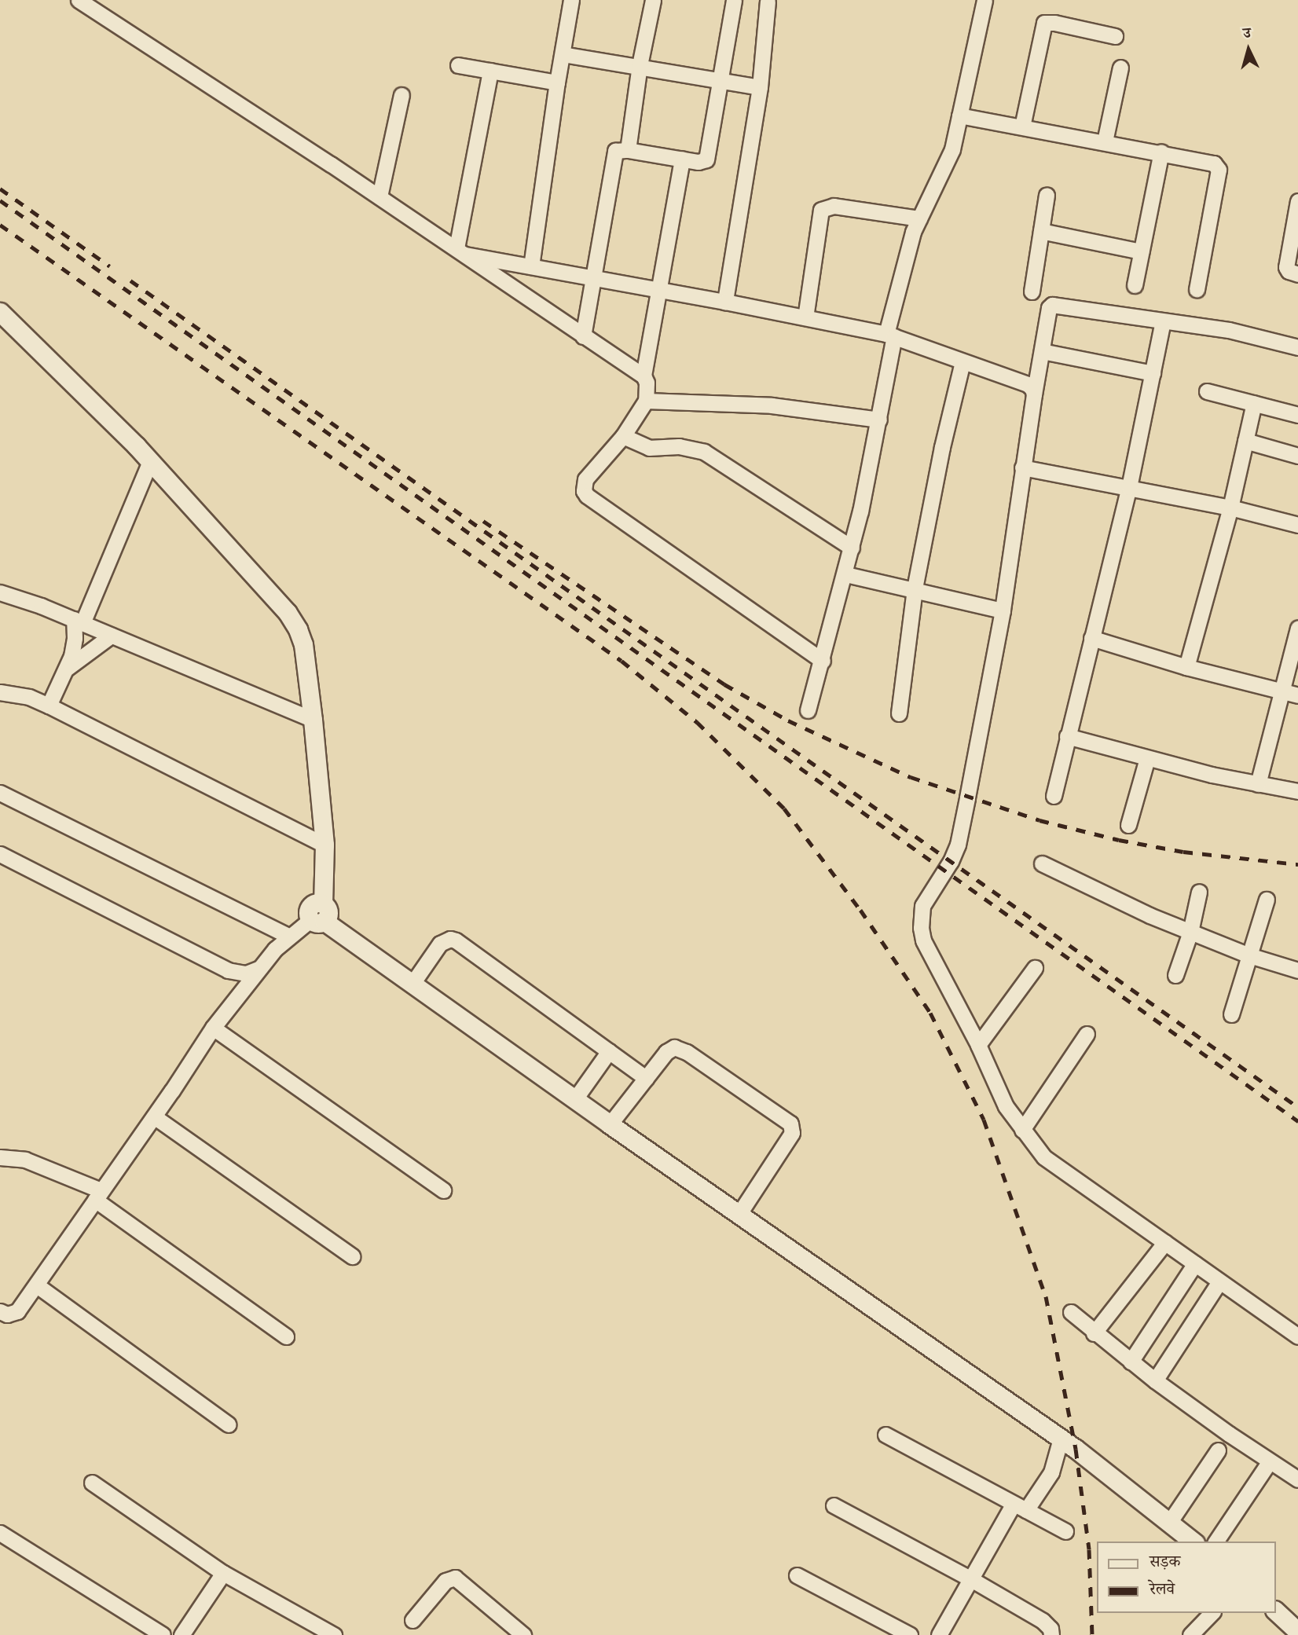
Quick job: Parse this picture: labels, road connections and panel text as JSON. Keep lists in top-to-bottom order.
{
  "legend": ["सड़क", "रेलवे"],
  "north": "top"
}
